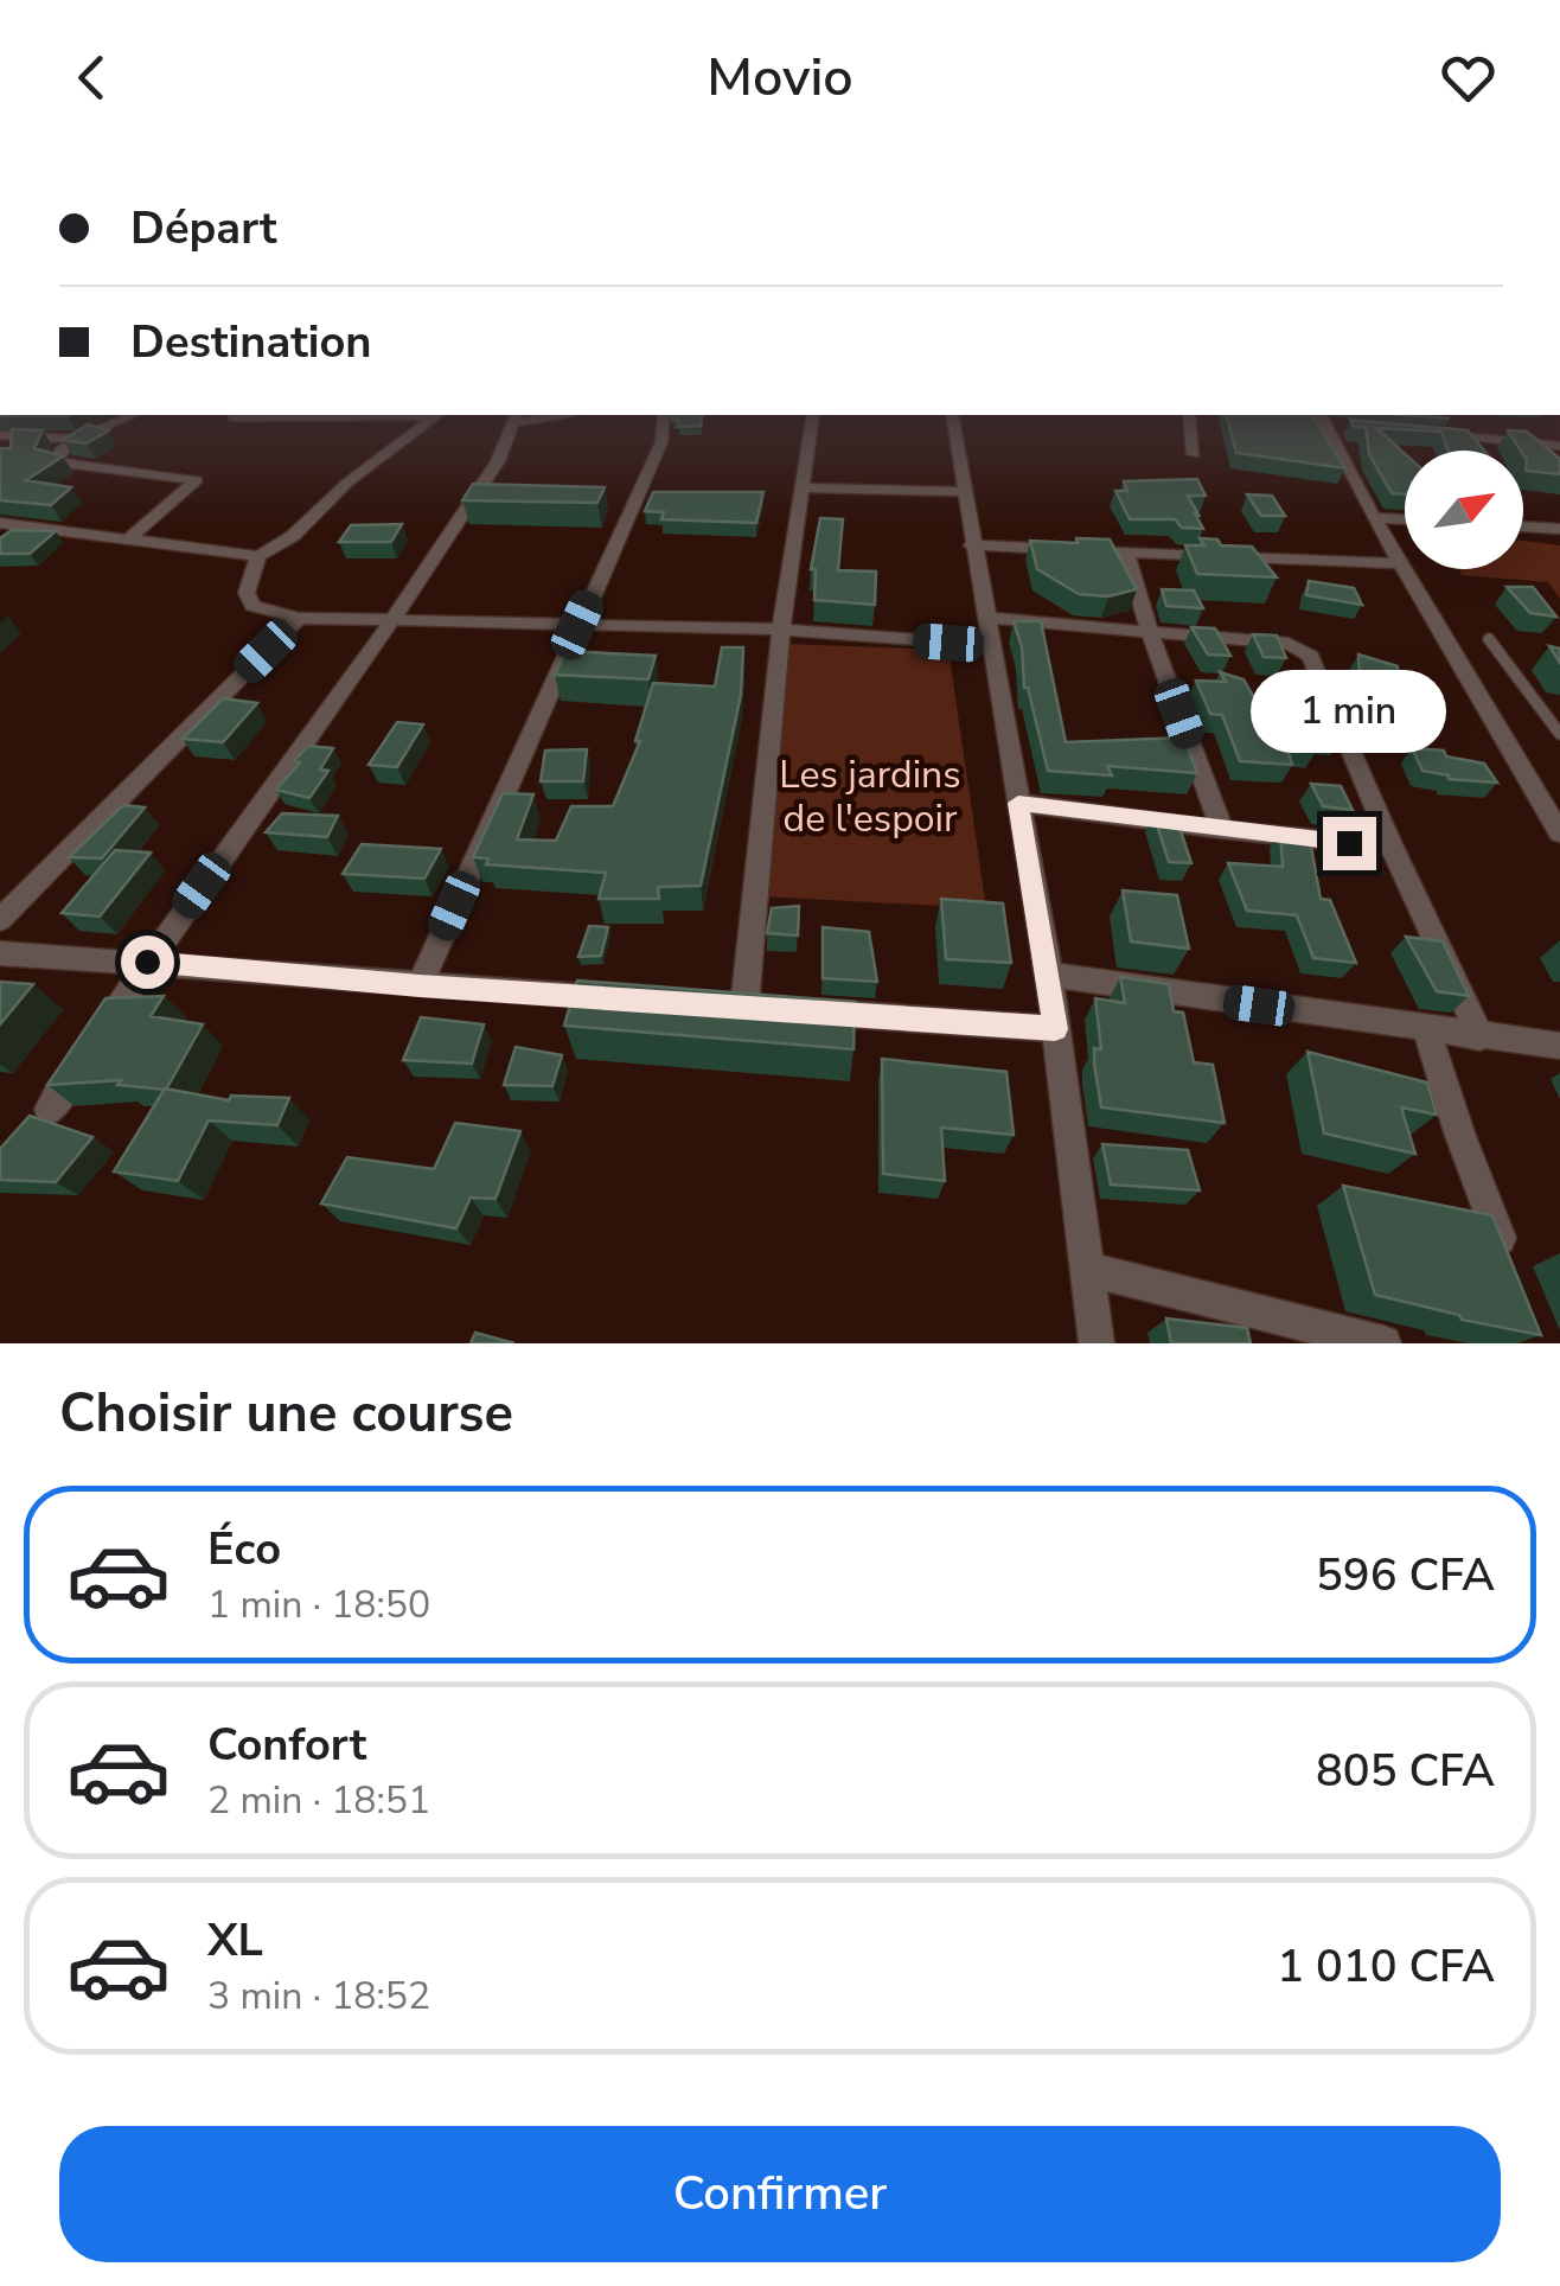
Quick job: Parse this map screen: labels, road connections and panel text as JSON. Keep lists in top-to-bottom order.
{
  "parks": ["Les jardins de l'espoir"],
  "north": "top right",
  "page": {
    "header": "Movio",
    "banner": ["Départ", "Destination"],
    "bubble": "1 min",
    "heading": "Choisir une course",
    "list": [
      {
        "name": "Éco",
        "note": "1 min · 18:50",
        "value": "596 CFA"
      },
      {
        "name": "Confort",
        "note": "2 min · 18:51",
        "value": "805 CFA"
      },
      {
        "name": "XL",
        "note": "3 min · 18:52",
        "value": "1 010 CFA"
      }
    ],
    "buttons": "Confirmer"
  }
}
